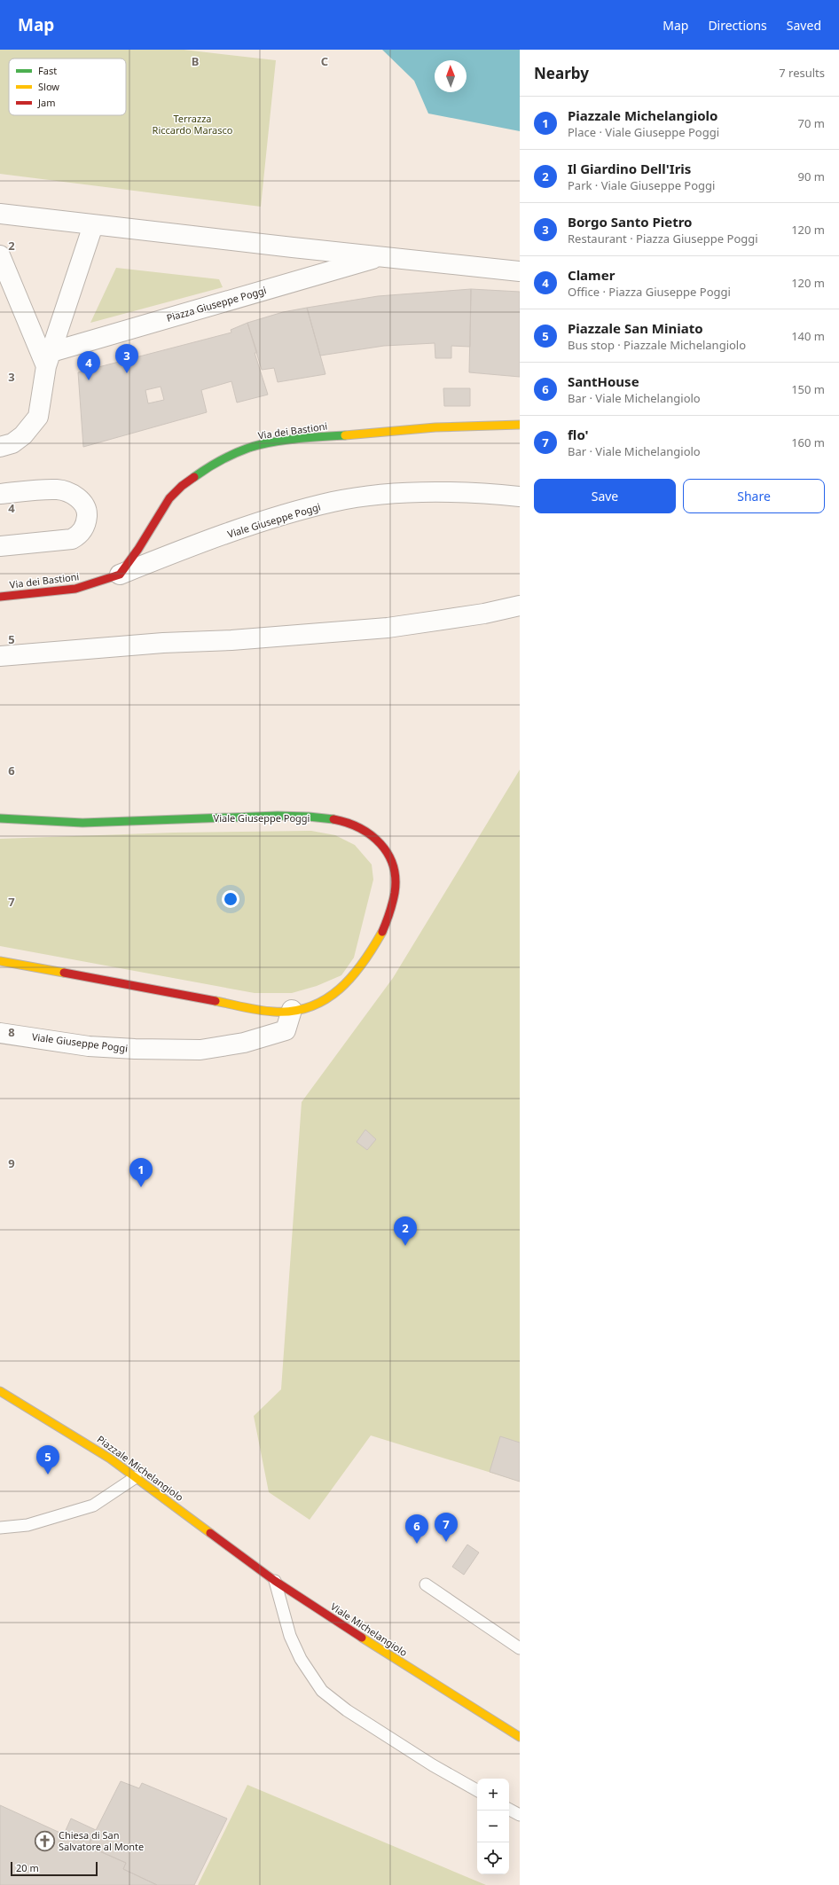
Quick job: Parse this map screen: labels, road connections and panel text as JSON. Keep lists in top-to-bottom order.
{
  "streets": {
    "street": [
      "Piazza Giuseppe Poggi",
      "Via dei Bastioni",
      "Viale Giuseppe Poggi",
      "Piazzale Michelangiolo",
      "Viale Michelangiolo"
    ]
  },
  "crossings": [
    ["Via dei Bastioni", "Viale Giuseppe Poggi"],
    ["Piazzale Michelangiolo", "Viale Michelangiolo"]
  ],
  "parks": ["Terrazza Riccardo Marasco"],
  "places": {
    "church": ["Chiesa di San Salvatore al Monte"]
  },
  "legend": ["Fast", "Slow", "Jam"],
  "scale_bar": "20 m",
  "north": "top",
  "page": {
    "header": "Map",
    "nav": ["Map", "Directions", "Saved"],
    "heading": ["Nearby", "7 results"],
    "list": [
      {
        "mark": "1",
        "name": "Piazzale Michelangiolo",
        "note": "Place · Viale Giuseppe Poggi",
        "value": "70 m"
      },
      {
        "mark": "2",
        "name": "Il Giardino Dell'Iris",
        "note": "Park · Viale Giuseppe Poggi",
        "value": "90 m"
      },
      {
        "mark": "3",
        "name": "Borgo Santo Pietro",
        "note": "Restaurant · Piazza Giuseppe Poggi",
        "value": "120 m"
      },
      {
        "mark": "4",
        "name": "Clamer",
        "note": "Office · Piazza Giuseppe Poggi",
        "value": "120 m"
      },
      {
        "mark": "5",
        "name": "Piazzale San Miniato",
        "note": "Bus stop · Piazzale Michelangiolo",
        "value": "140 m"
      },
      {
        "mark": "6",
        "name": "SantHouse",
        "note": "Bar · Viale Michelangiolo",
        "value": "150 m"
      },
      {
        "mark": "7",
        "name": "flo'",
        "note": "Bar · Viale Michelangiolo",
        "value": "160 m"
      }
    ],
    "pins": [
      "3",
      "4",
      "1",
      "2",
      "5",
      "7",
      "6"
    ],
    "buttons": ["Save", "Share"],
    "map_buttons": ["+", "−"],
    "scale": "20 m"
  },
  "grid": {
    "columns": ["B", "C"],
    "rows": [
      "2",
      "3",
      "4",
      "5",
      "6",
      "7",
      "8",
      "9"
    ]
  }
}
